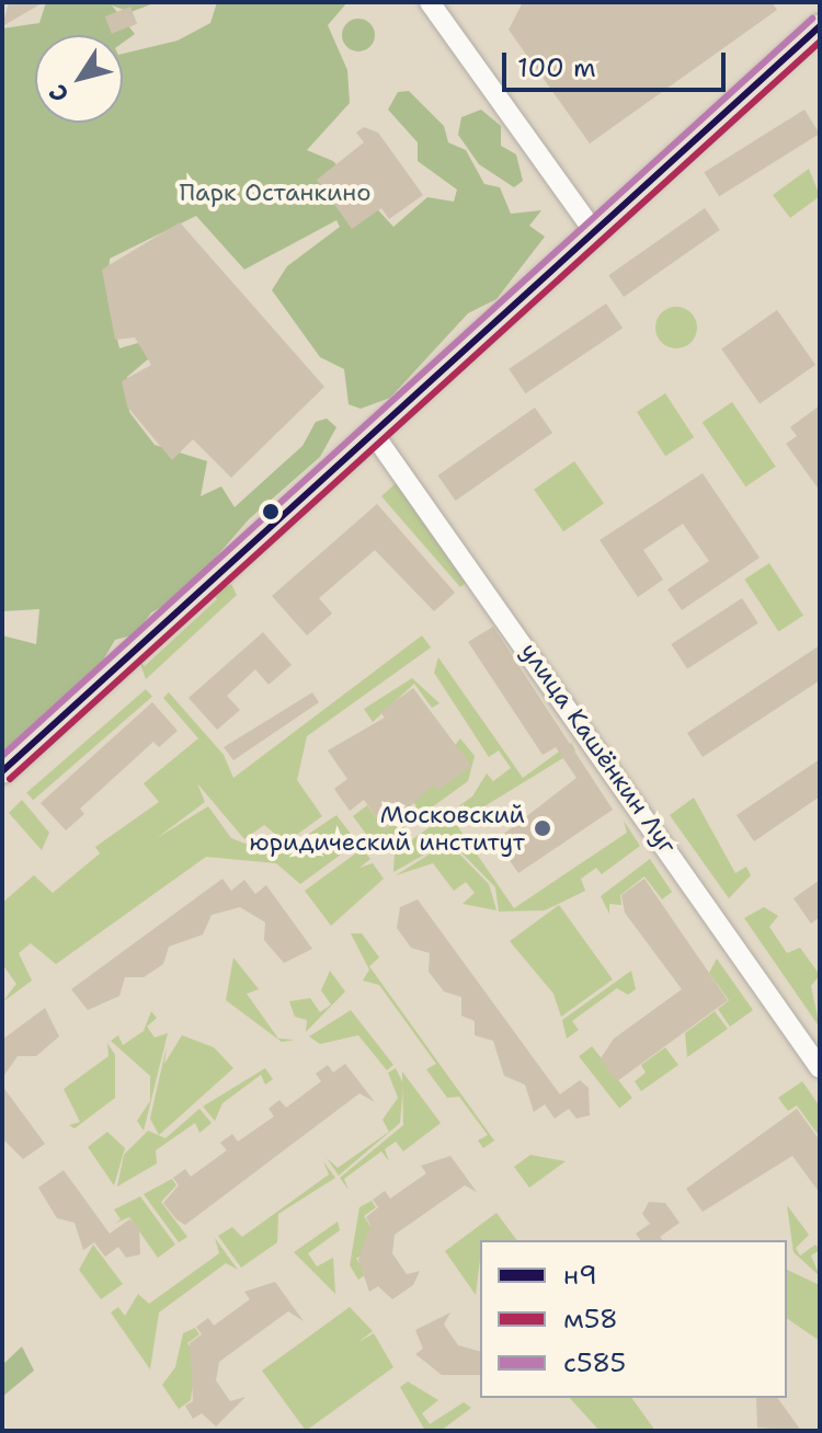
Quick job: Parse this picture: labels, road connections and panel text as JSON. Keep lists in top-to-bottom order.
{
  "streets": {
    "street": ["улица Кашёнкин Луг"]
  },
  "parks": ["Парк Останкино"],
  "places": ["Московский юридический институт"],
  "lines": ["transit line с585", "transit line н9", "transit line м58"],
  "legend": ["н9", "м58", "с585"],
  "scale_bar": "100 m",
  "north": "bottom left"
}
